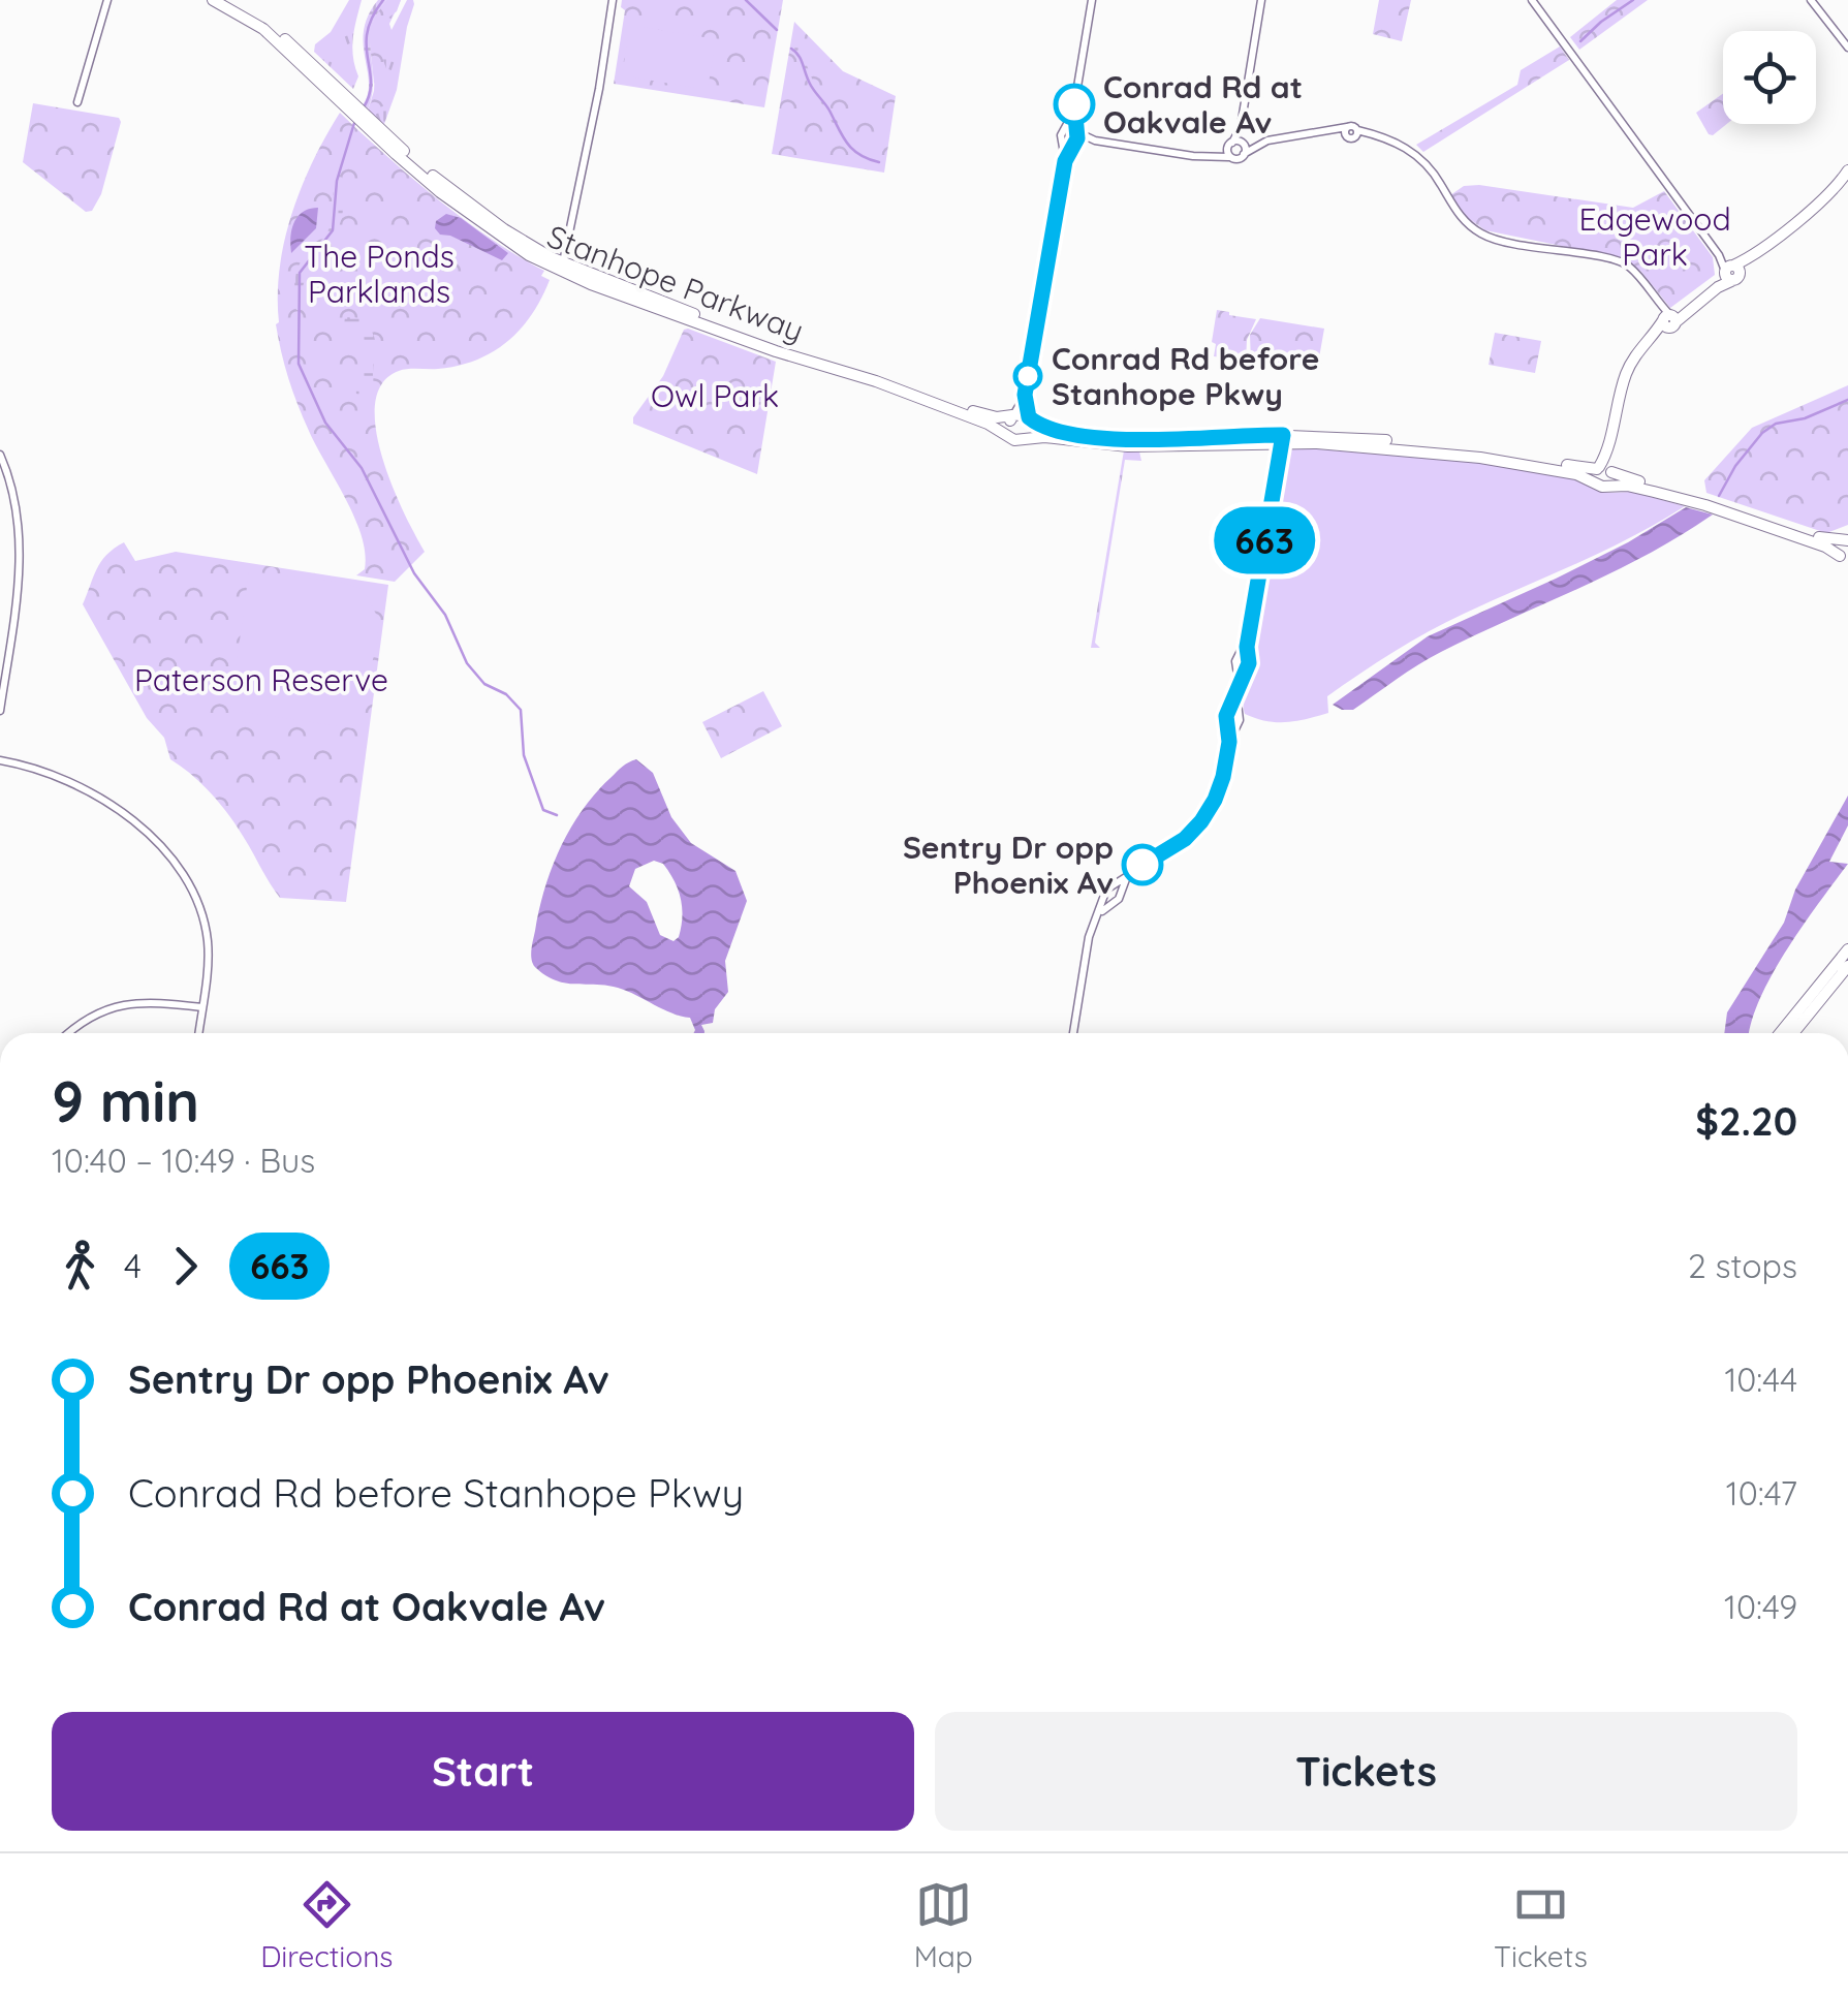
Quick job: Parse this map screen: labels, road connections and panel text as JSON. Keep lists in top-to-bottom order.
{
  "streets": {
    "main road": ["Stanhope Parkway"]
  },
  "parks": [
    "Edgewood Park",
    "The Ponds Parklands",
    "Owl Park",
    "Paterson Reserve"
  ],
  "places": ["Conrad Rd at Oakvale Av", "Conrad Rd before Stanhope Pkwy", "Sentry Dr opp Phoenix Av"],
  "lines": ["bus line 663"],
  "page": {
    "on_map": "663",
    "heading": ["9 min", "10:40 – 10:49 · Bus", "$2.20"],
    "legs": ["4", "663", "2 stops"],
    "list": [
      {
        "name": "Sentry Dr opp Phoenix Av",
        "value": "10:44"
      },
      {
        "name": "Conrad Rd before Stanhope Pkwy",
        "value": "10:47"
      },
      {
        "name": "Conrad Rd at Oakvale Av",
        "value": "10:49"
      }
    ],
    "buttons": ["Start", "Tickets"],
    "tabs": ["Directions", "Map", "Tickets"]
  }
}
